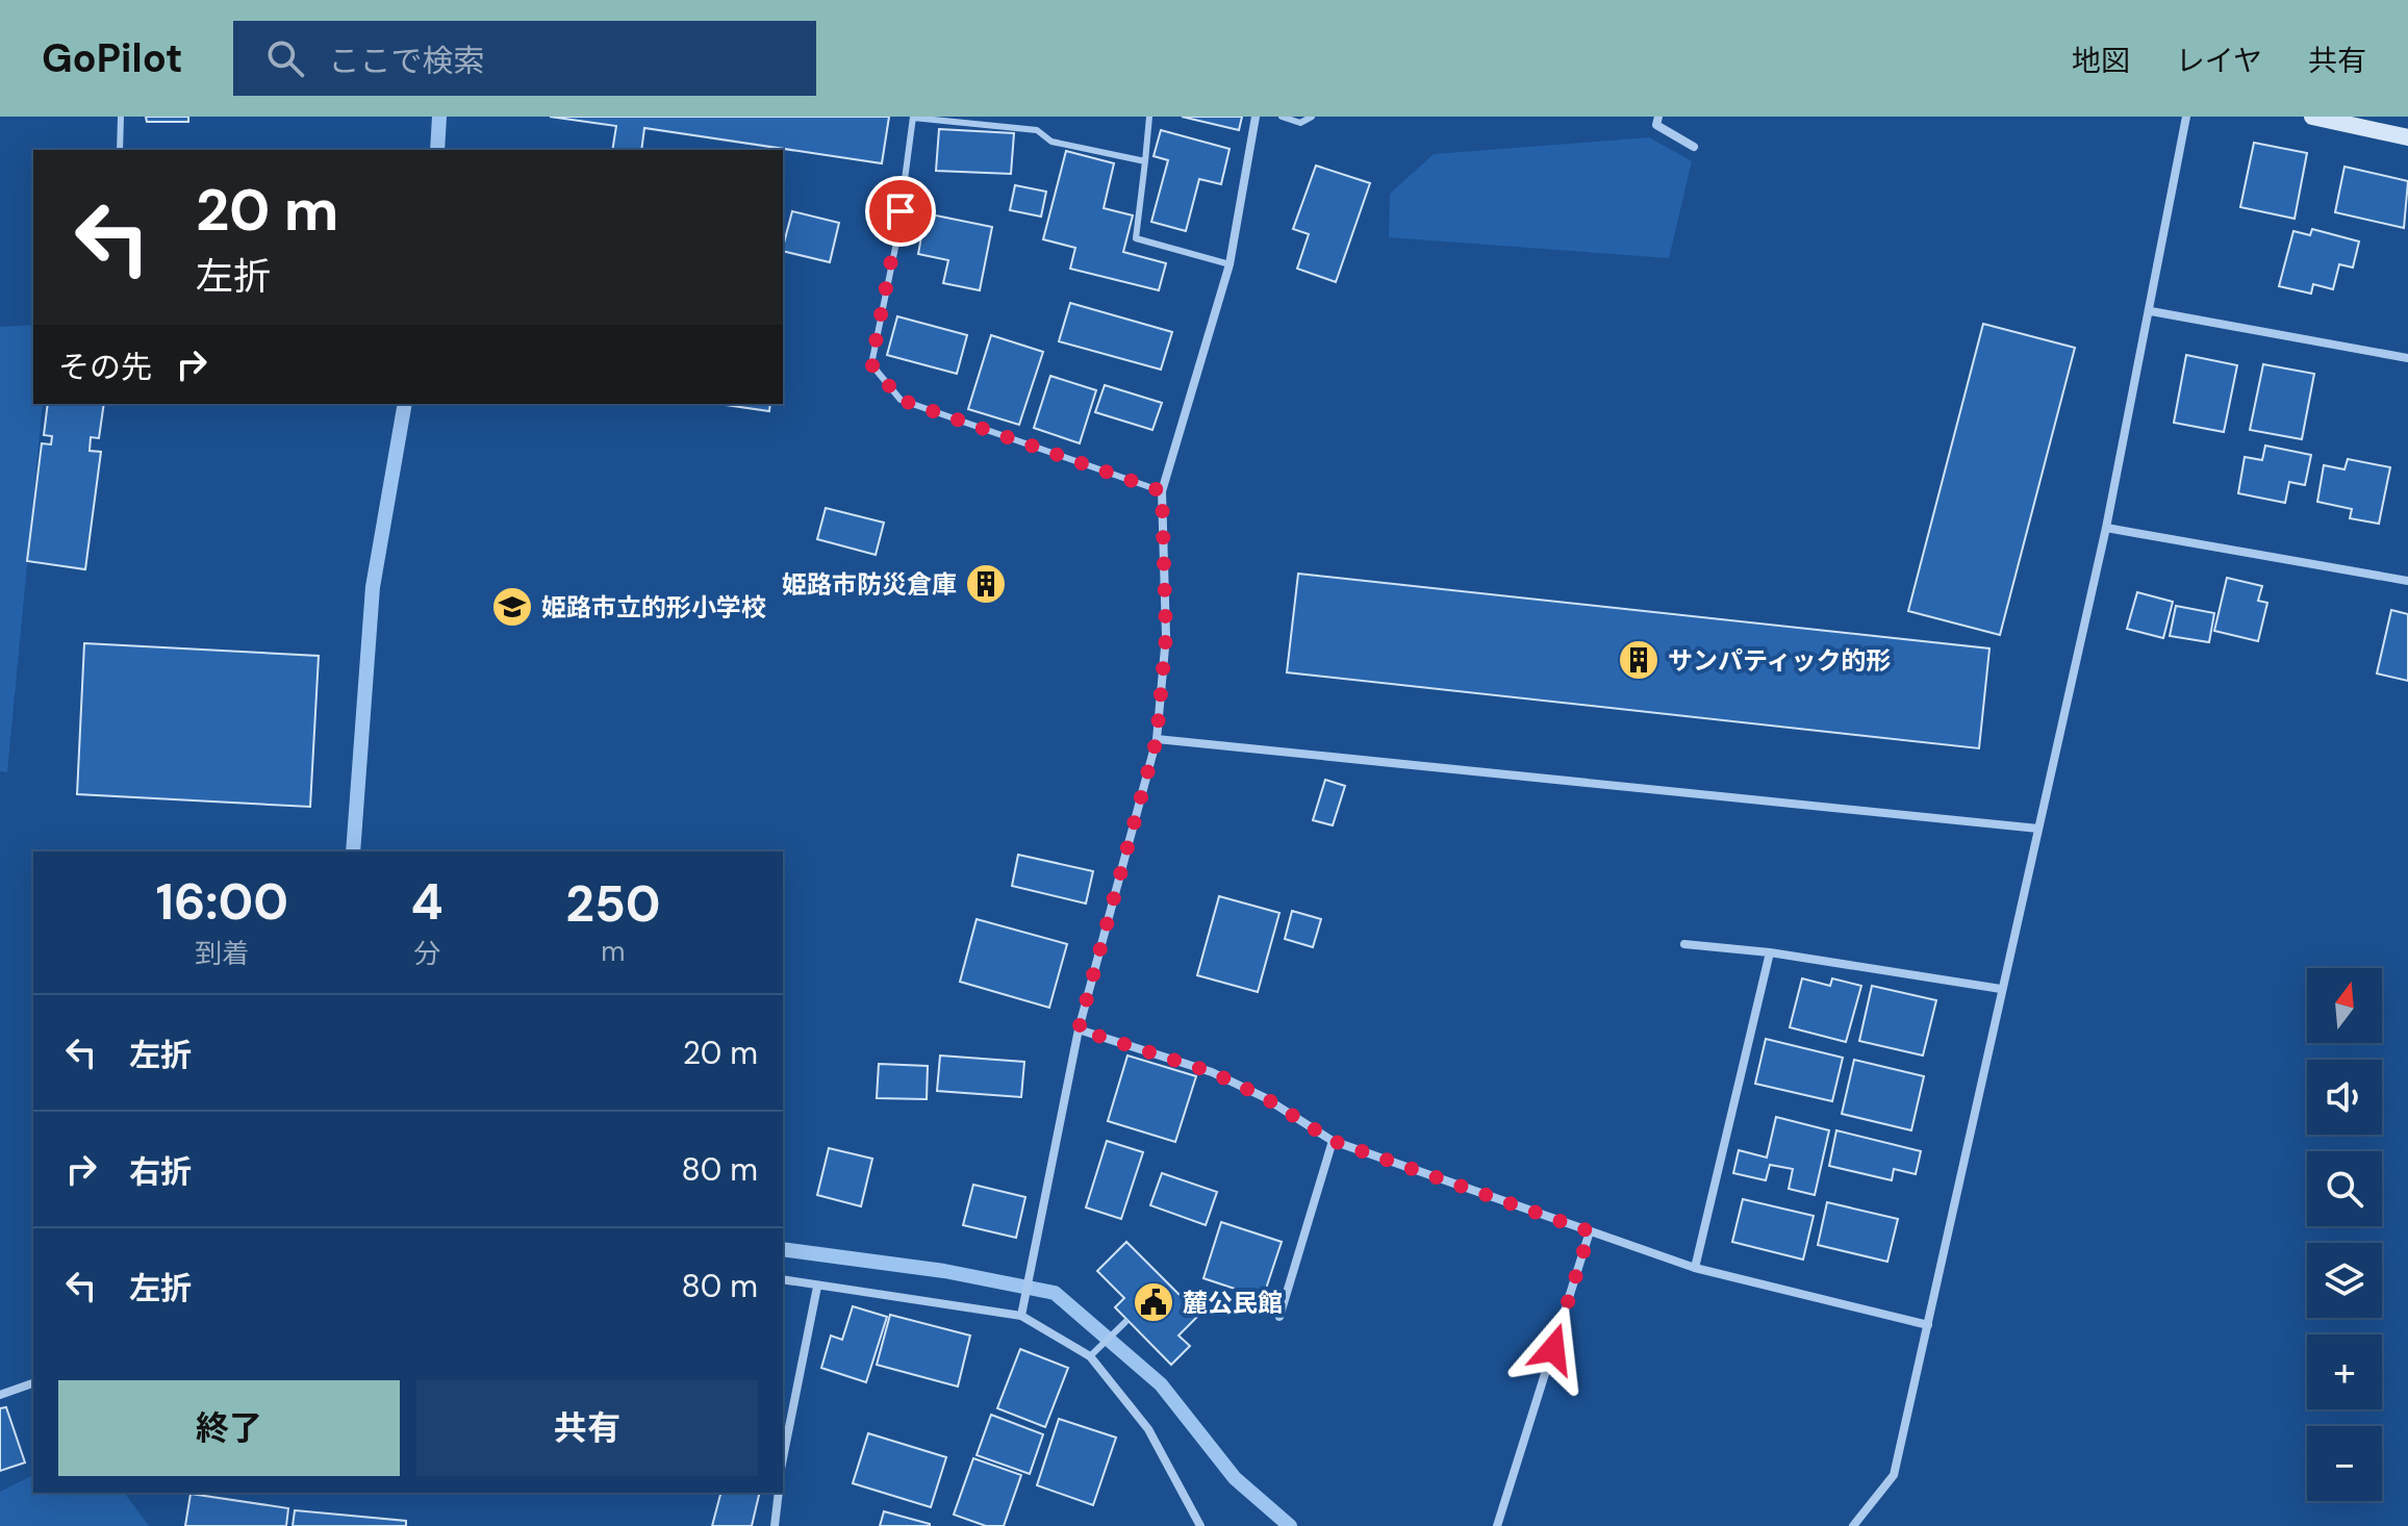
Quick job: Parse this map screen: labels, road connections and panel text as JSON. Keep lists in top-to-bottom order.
{
  "places": {
    "building": ["姫路市防災倉庫", "サンパティック的形"],
    "school or university": ["姫路市立的形小学校"],
    "public building": ["麓公民館"]
  },
  "north": "top",
  "page": {
    "header": "GoPilot",
    "search": "ここで検索",
    "nav": ["地図", "レイヤ", "共有"],
    "turn": ["20 m", "左折"],
    "then": "その先",
    "eta": [
      "16:00",
      "到着",
      "4",
      "分",
      "250",
      "m"
    ],
    "map_buttons": ["+", "−"],
    "list": [
      {
        "name": "左折",
        "value": "20 m"
      },
      {
        "name": "右折",
        "value": "80 m"
      },
      {
        "name": "左折",
        "value": "80 m"
      }
    ],
    "buttons": ["終了", "共有"]
  }
}
